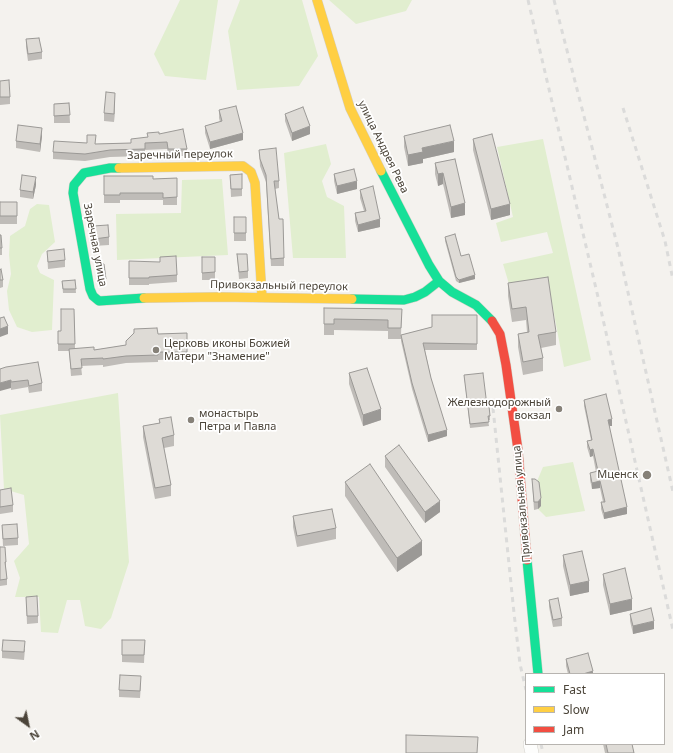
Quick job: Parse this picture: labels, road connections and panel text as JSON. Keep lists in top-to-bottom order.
{
  "streets": {
    "street": [
      "улица Андрея Рева",
      "Заречный переулок",
      "Заречная улица",
      "Привокзальный переулок",
      "Привокзальная улица"
    ]
  },
  "crossings": [
    ["улица Андрея Рева", "Привокзальный переулок"],
    ["улица Андрея Рева", "Привокзальная улица"],
    ["Заречный переулок", "Заречная улица"],
    ["Заречный переулок", "Привокзальный переулок"],
    ["Заречная улица", "Привокзальный переулок"]
  ],
  "places": [
    "Церковь иконы Божией Матери \"Знамение\"",
    "Железнодорожный вокзал",
    "монастырь Петра и Павла",
    "Мценск"
  ],
  "legend": ["Fast", "Slow", "Jam"],
  "north": "bottom right"
}
